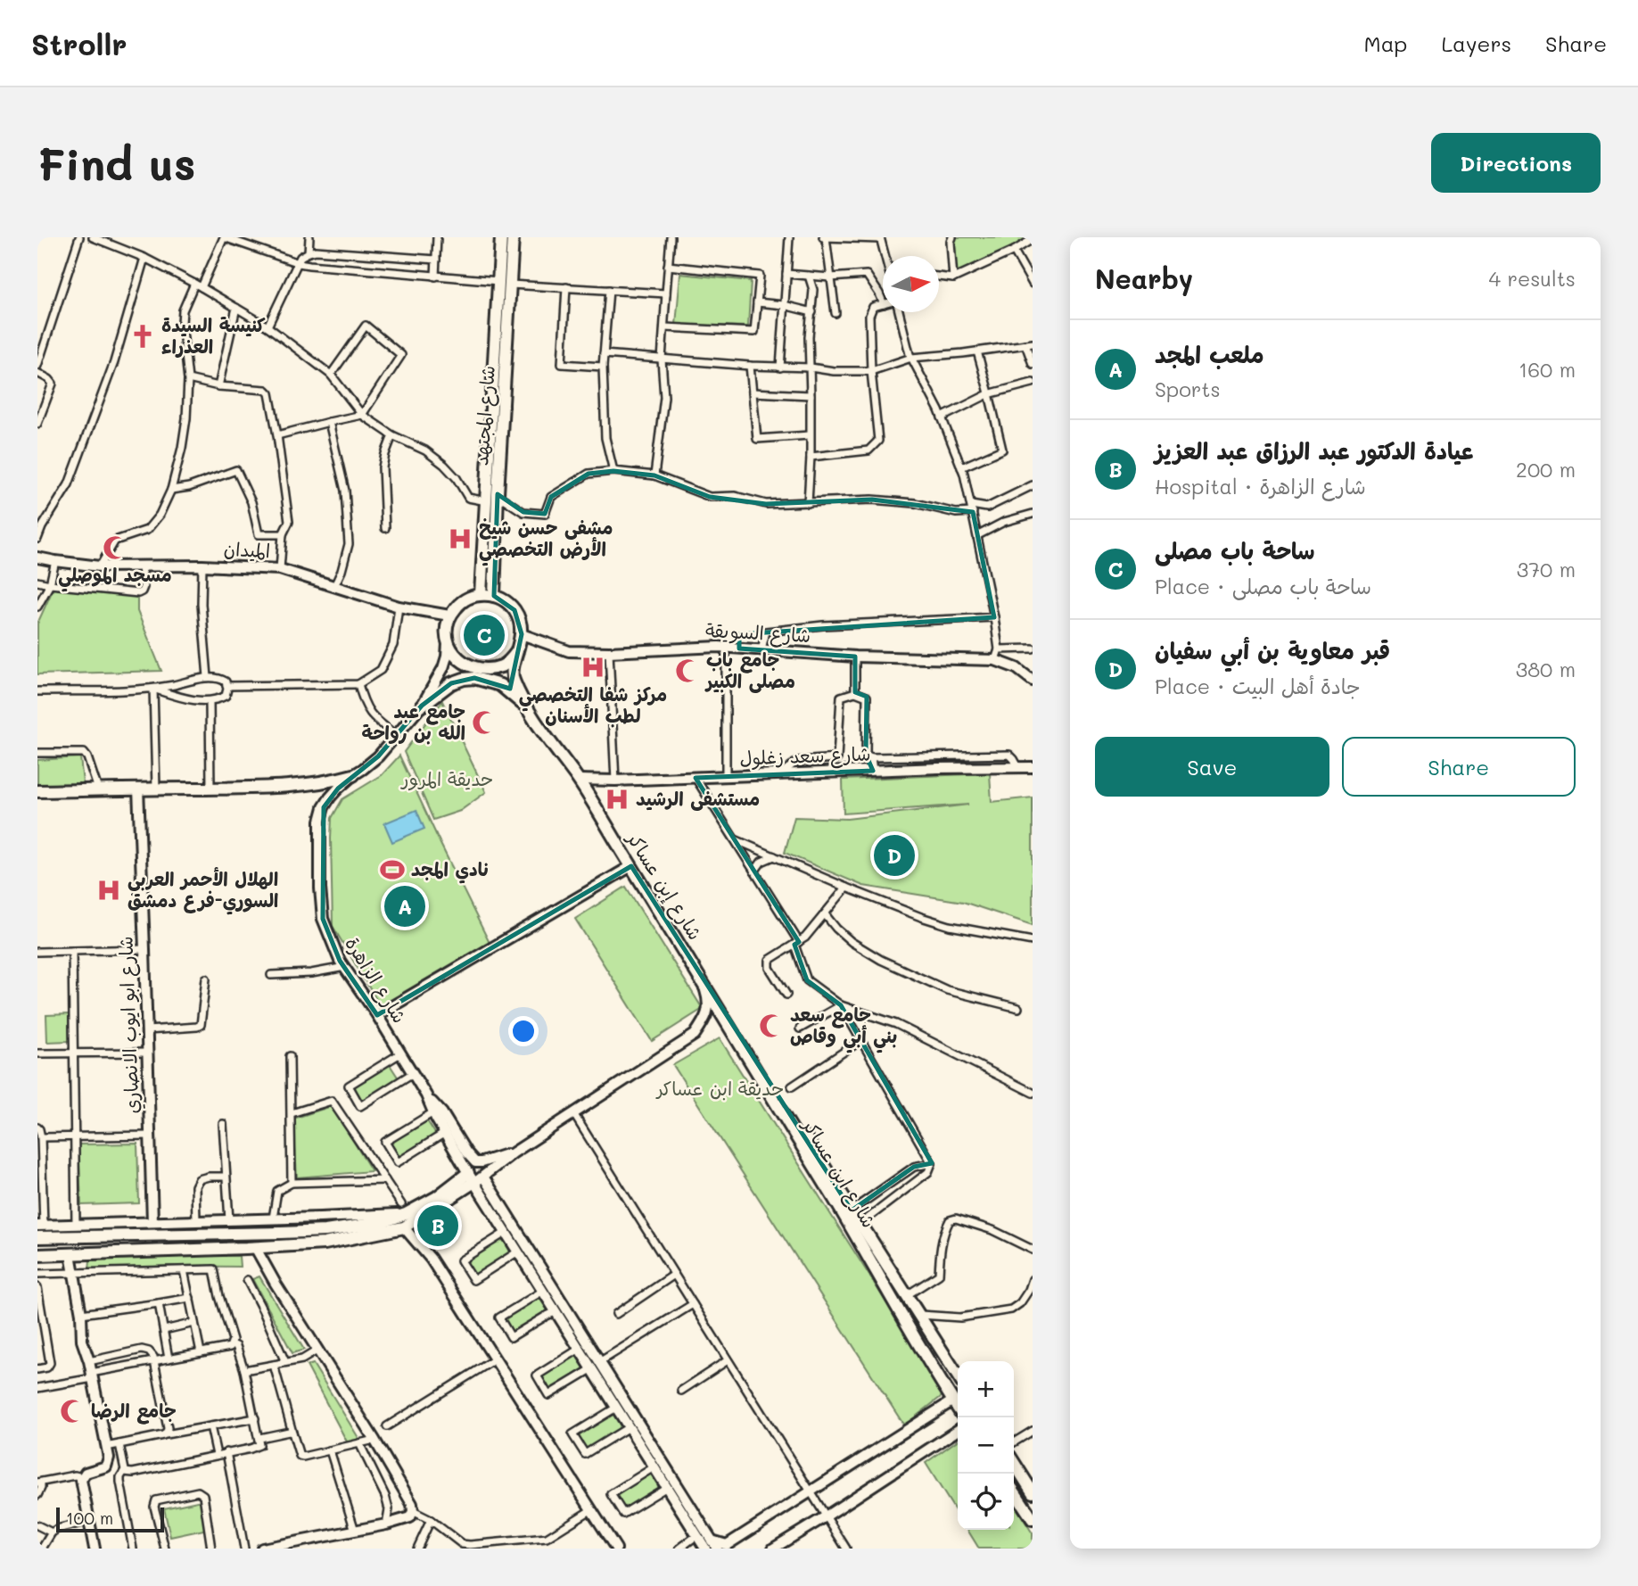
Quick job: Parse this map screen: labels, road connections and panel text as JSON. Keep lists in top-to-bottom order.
{
  "streets": {
    "main road": [
      "شارع المجتهد",
      "الميدان",
      "شارع السويقة",
      "شارع سعد زغلول",
      "شارع إبن عساكر",
      "شارع الزاهرة",
      "شارع ابو ايوب الانصاري",
      "شارع ابن عساكر"
    ]
  },
  "crossings": [
    ["شارع المجتهد", "الميدان"],
    ["شارع المجتهد", "شارع السويقة"],
    ["شارع المجتهد", "شارع إبن عساكر"],
    ["شارع المجتهد", "شارع الزاهرة"],
    ["الميدان", "شارع السويقة"],
    ["الميدان", "شارع إبن عساكر"],
    ["الميدان", "شارع الزاهرة"],
    ["شارع السويقة", "شارع إبن عساكر"],
    ["شارع السويقة", "شارع الزاهرة"],
    ["شارع سعد زغلول", "شارع إبن عساكر"],
    ["شارع إبن عساكر", "شارع الزاهرة"],
    ["شارع إبن عساكر", "شارع ابن عساكر"],
    ["شارع الزاهرة", "شارع ابو ايوب الانصاري"]
  ],
  "parks": ["حديقة المرور", "حديقة ابن عساكر"],
  "places": {
    "church": ["كنيسة السيدة العذراء"],
    "hospital": [
      "مشفى حسن شيخ الأرض التخصصي",
      "مركز شفا التخصصي لطب الأسنان",
      "مستشفى الرشيد",
      "الهلال الأحمر العربي السوري-فرع دمشق"
    ],
    "mosque": [
      "مسجد الموصلي",
      "جامع باب مصلى الكبير",
      "جامع عبد الله بن رواحة",
      "جامع سعد بني أبي وقاص",
      "جامع الرضا"
    ],
    "sports": ["نادي المجد"]
  },
  "scale_bar": "100 m",
  "north": "right",
  "page": {
    "header": "Strollr",
    "nav": ["Map", "Layers", "Share"],
    "buttons": [
      "Directions",
      ["Save", "Share"]
    ],
    "title": "Find us",
    "heading": ["Nearby", "4 results"],
    "list": [
      {
        "mark": "A",
        "name": "ملعب المجد",
        "note": "Sports",
        "value": "160 m"
      },
      {
        "mark": "B",
        "name": "عيادة الدكتور عبد الرزاق عبد العزيز",
        "note": "Hospital · شارع الزاهرة",
        "value": "200 m"
      },
      {
        "mark": "C",
        "name": "ساحة باب مصلى",
        "note": "Place · ساحة باب مصلى",
        "value": "370 m"
      },
      {
        "mark": "D",
        "name": "قبر معاوية بن أبي سفيان",
        "note": "Place · جادة أهل البيت",
        "value": "380 m"
      }
    ],
    "pins": [
      "C",
      "D",
      "A",
      "B"
    ],
    "map_buttons": ["+", "−"],
    "scale": "100 m"
  }
}
